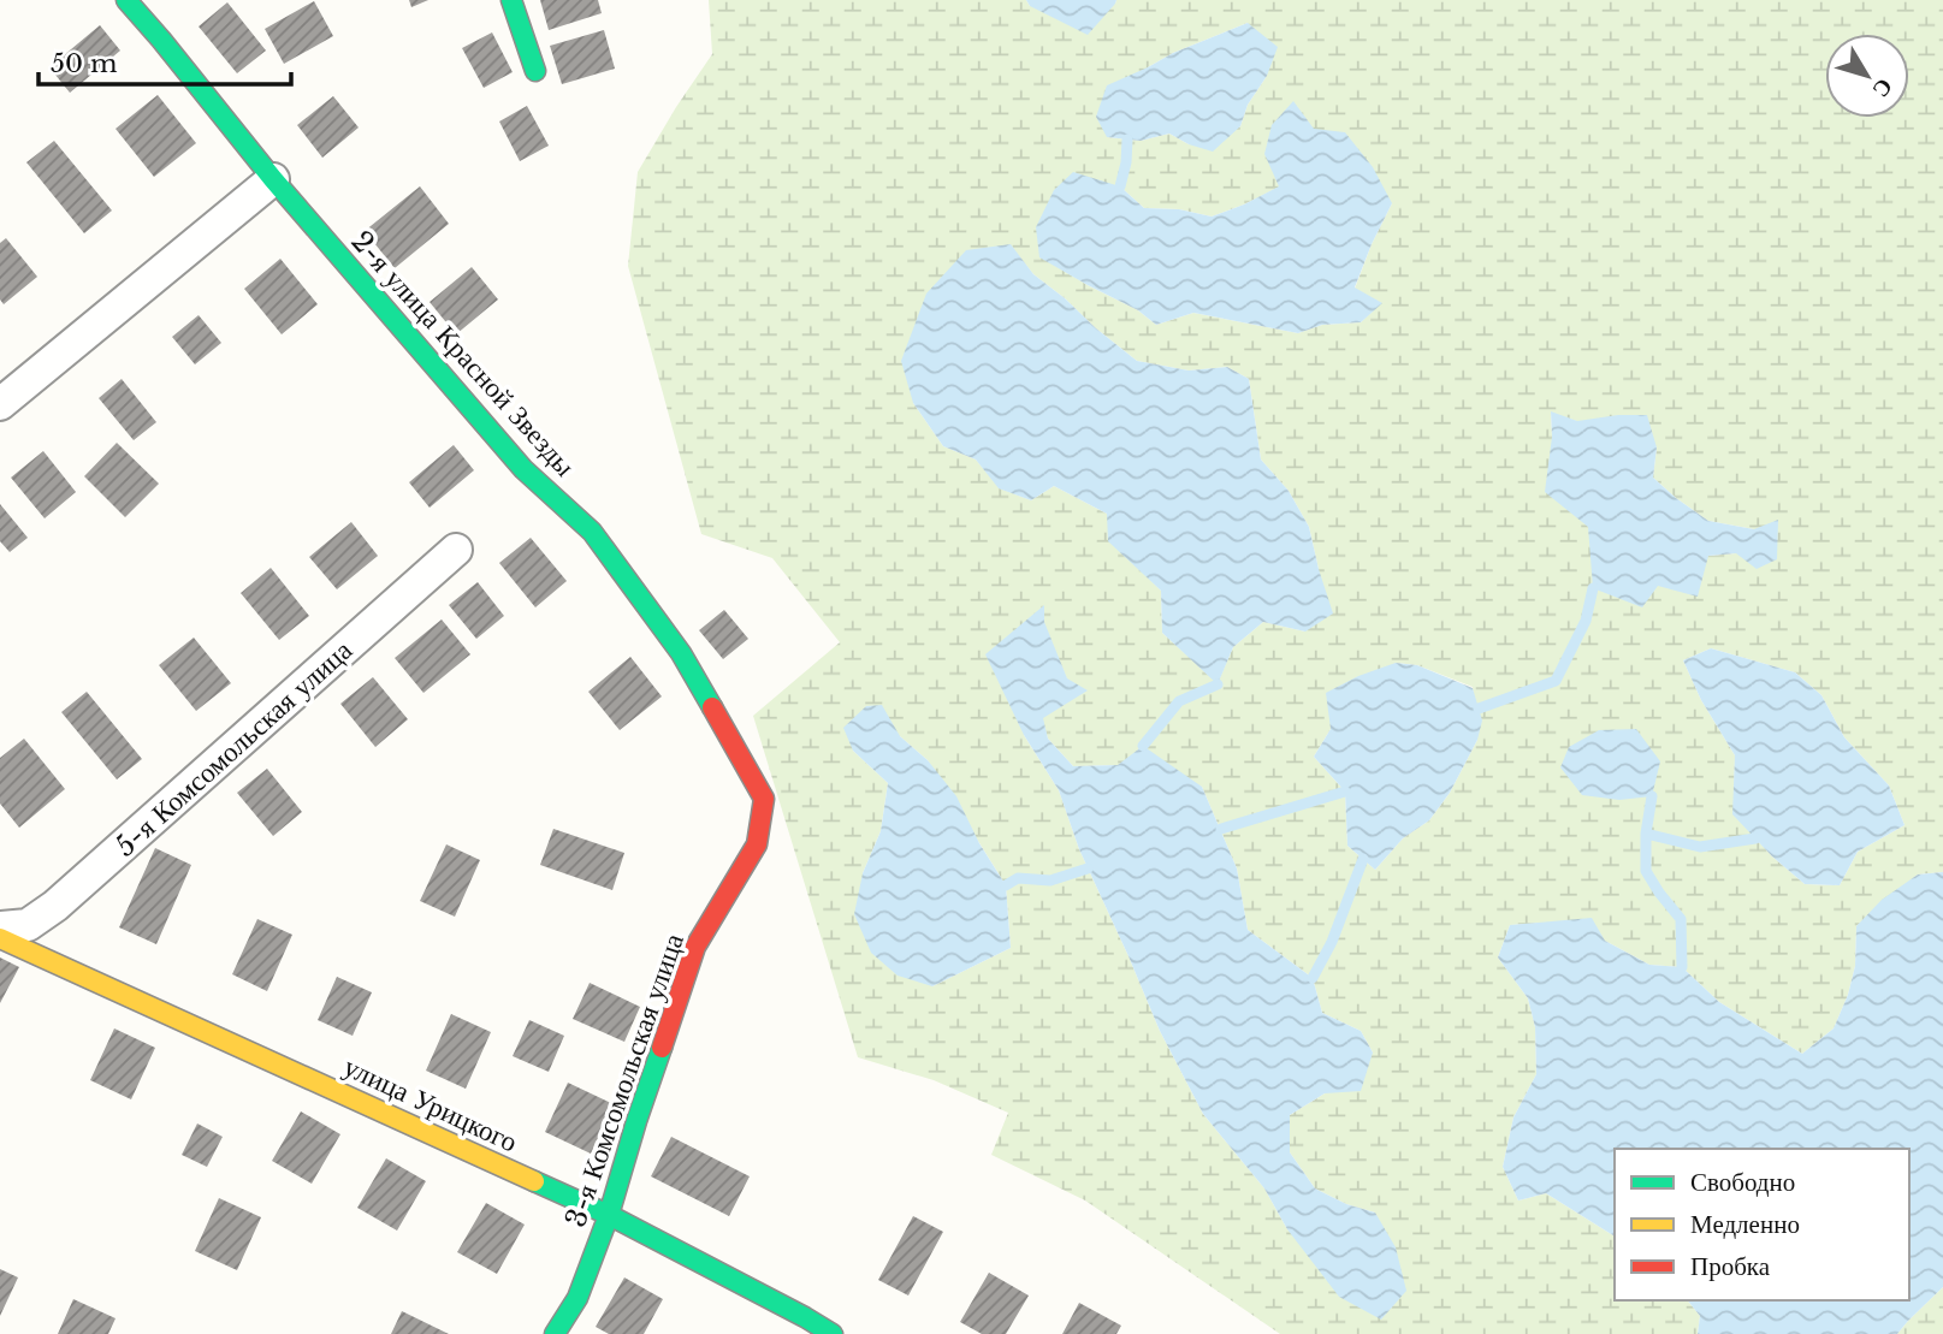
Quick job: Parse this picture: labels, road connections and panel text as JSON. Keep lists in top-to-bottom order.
{
  "streets": {
    "street": [
      "2-я улица Красной Звезды",
      "5-я Комсомольская улица",
      "3-я Комсомольская улица",
      "улица Урицкого"
    ]
  },
  "crossings": [
    ["2-я улица Красной Звезды", "3-я Комсомольская улица"],
    ["3-я Комсомольская улица", "улица Урицкого"]
  ],
  "legend": ["Свободно", "Медленно", "Пробка"],
  "scale_bar": "50 m",
  "north": "bottom right"
}
